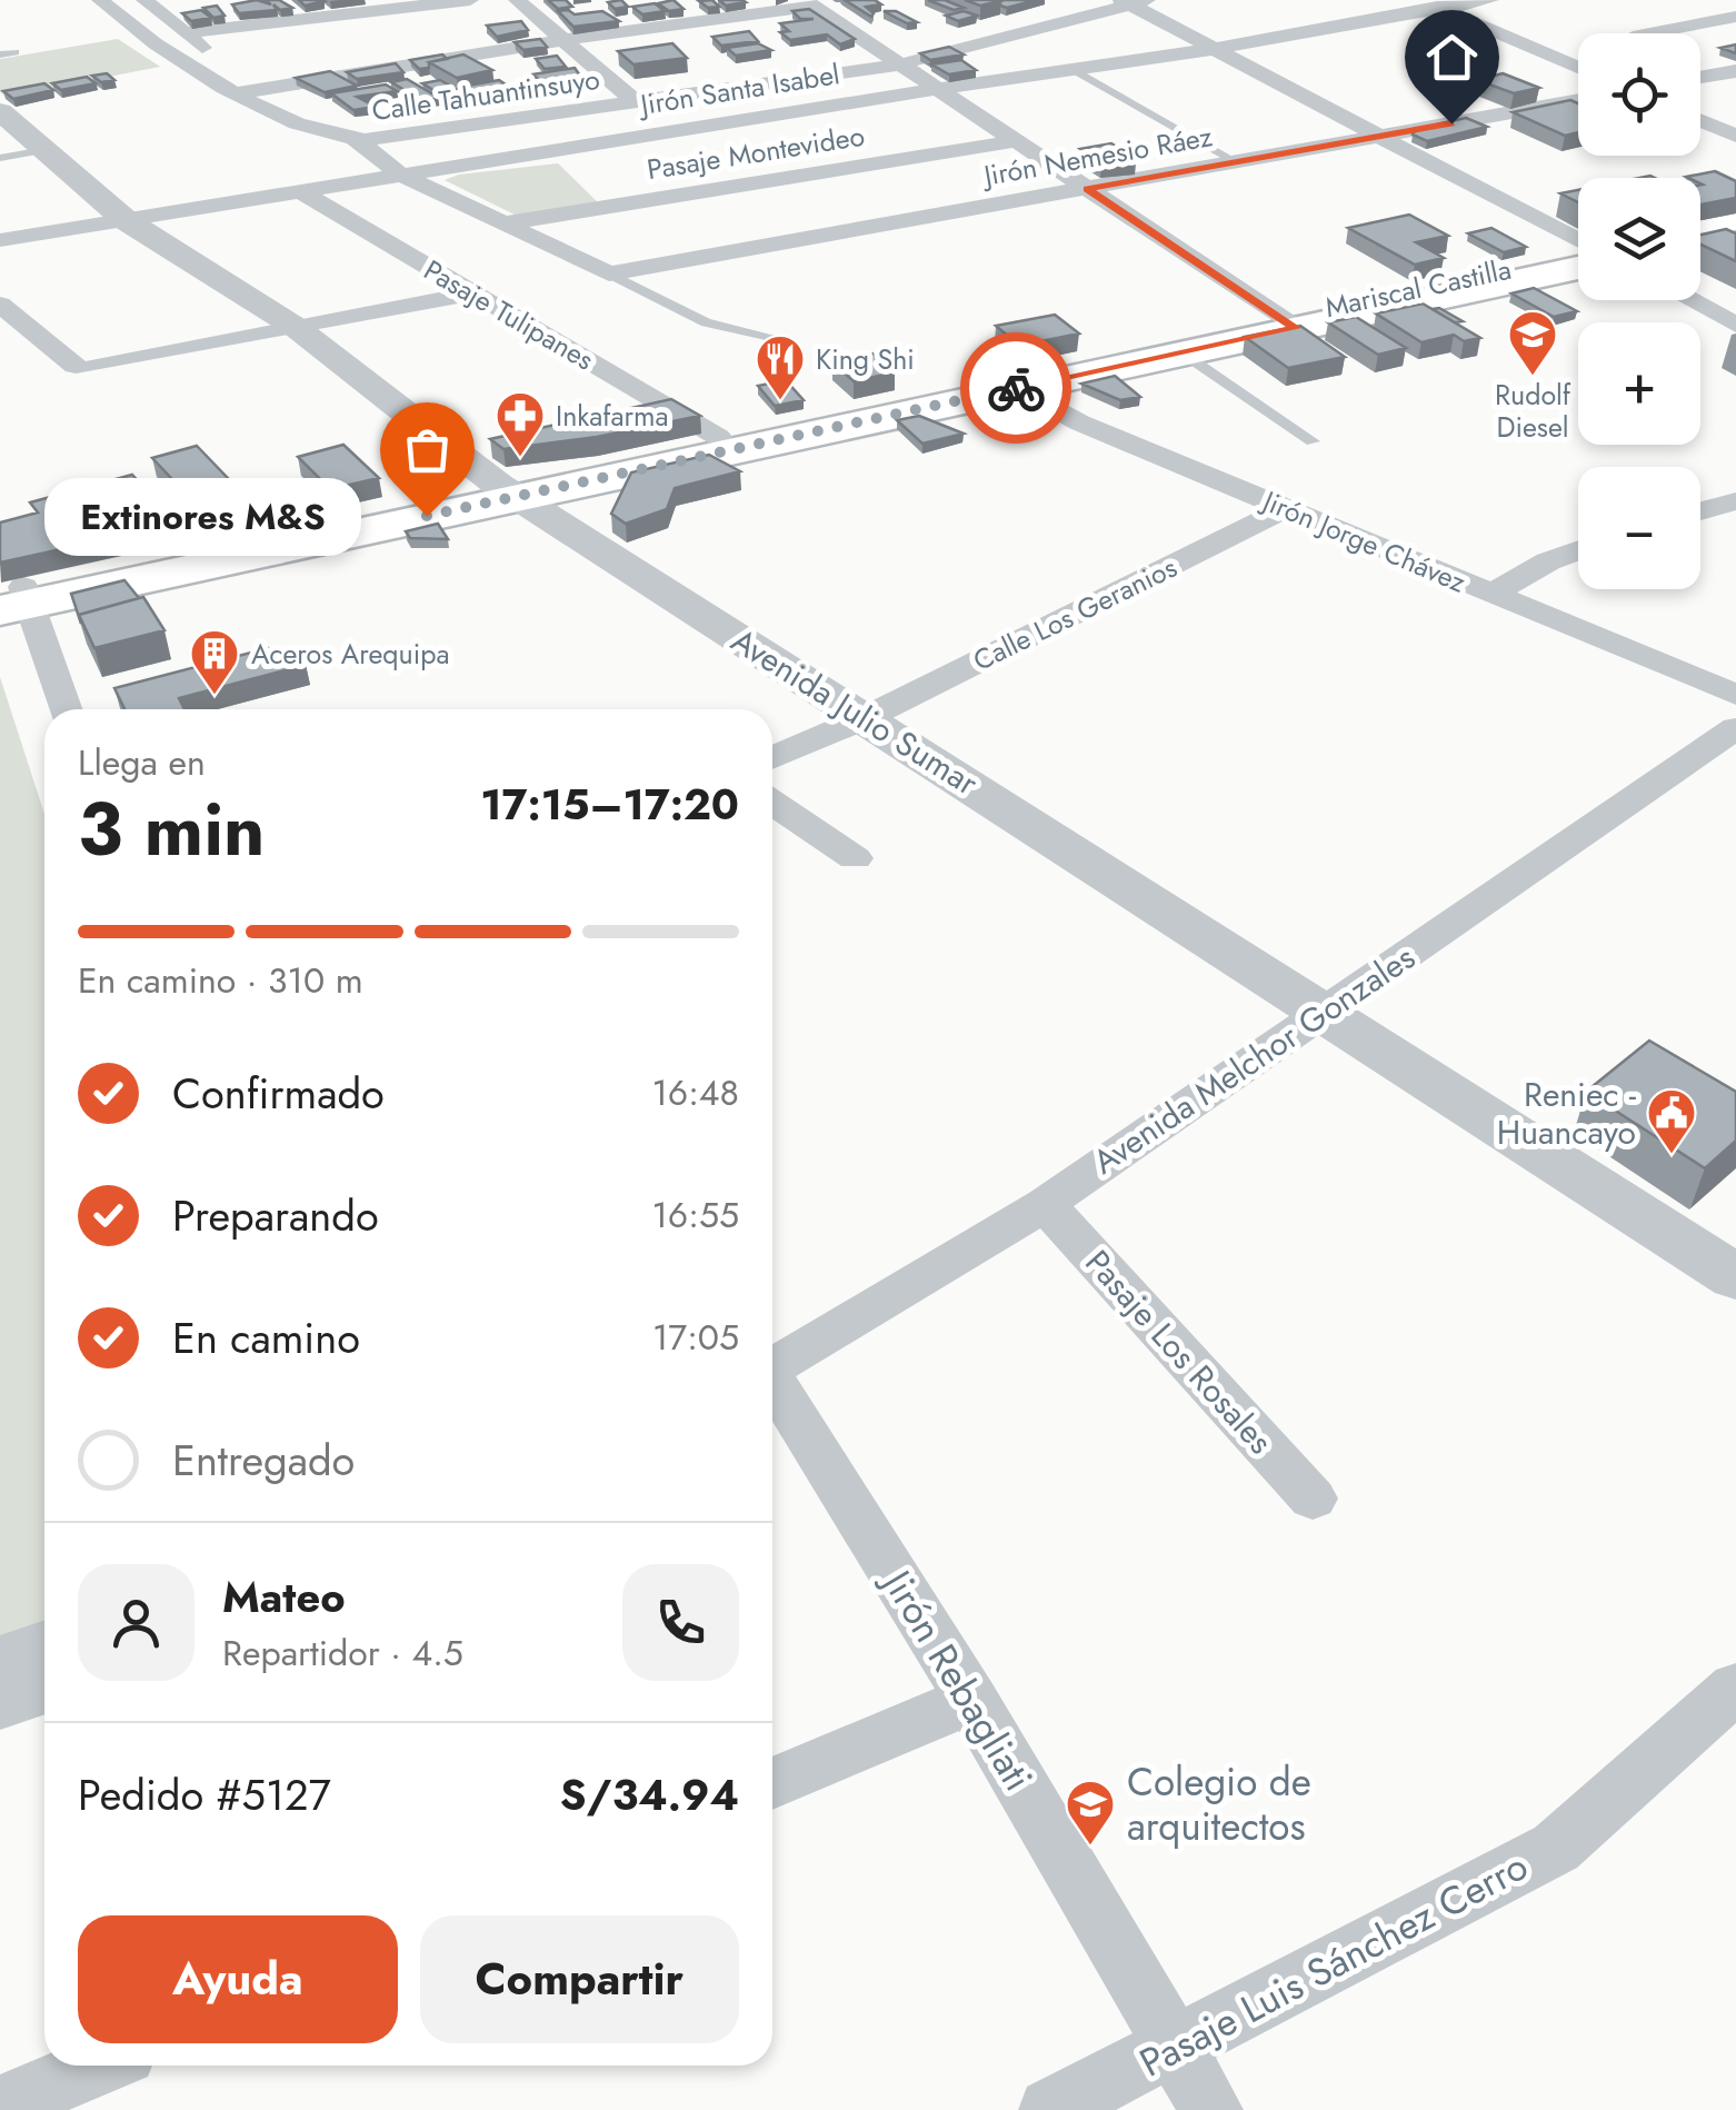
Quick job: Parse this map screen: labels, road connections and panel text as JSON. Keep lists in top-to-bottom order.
{
  "streets": {
    "highway": ["Mariscal Castilla"],
    "street": [
      "Jirón Santa Isabel",
      "Calle Tahuantinsuyo",
      "Pasaje Montevideo",
      "Jirón Nemesio Ráez",
      "Pasaje Tulipanes",
      "Jirón Jorge Chávez",
      "Calle Los Geranios",
      "Avenida Julio Sumar",
      "Avenida Melchor Gonzales",
      "Pasaje Los Rosales",
      "Jirón Rebagliati",
      "Pasaje Luis Sánchez Cerro"
    ]
  },
  "crossings": [
    ["Jirón Santa Isabel", "Pasaje Tulipanes"],
    ["Jirón Santa Isabel", "Avenida Julio Sumar"],
    ["Mariscal Castilla", "Pasaje Tulipanes"],
    ["Mariscal Castilla", "Jirón Jorge Chávez"],
    ["Mariscal Castilla", "Avenida Julio Sumar"],
    ["Jirón Jorge Chávez", "Calle Los Geranios"],
    ["Calle Los Geranios", "Avenida Julio Sumar"],
    ["Avenida Julio Sumar", "Avenida Melchor Gonzales"],
    ["Avenida Melchor Gonzales", "Pasaje Los Rosales"],
    ["Jirón Rebagliati", "Pasaje Luis Sánchez Cerro"]
  ],
  "places": {
    "school or university": ["Rudolf Diesel", "Colegio de arquitectos"],
    "restaurant": ["King Shi"],
    "pharmacy": ["Inkafarma"],
    "other": ["Extinores M&S"],
    "building": ["Aceros Arequipa"],
    "public building": ["Reniec - Huancayo"]
  },
  "page": {
    "map_buttons": ["+", "−"],
    "bubble": "Extinores M&S",
    "heading": ["3 min", "Llega en", "17:15–17:20"],
    "panel": [
      "Mateo",
      "Repartidor · 4.5",
      "Pedido #5127",
      "S/34.94"
    ],
    "bar": "En camino · 310 m",
    "list": [
      ["Confirmado", "16:48"],
      ["Preparando", "16:55"],
      ["En camino", "17:05"],
      "Entregado"
    ],
    "buttons": ["Ayuda", "Compartir"]
  }
}
